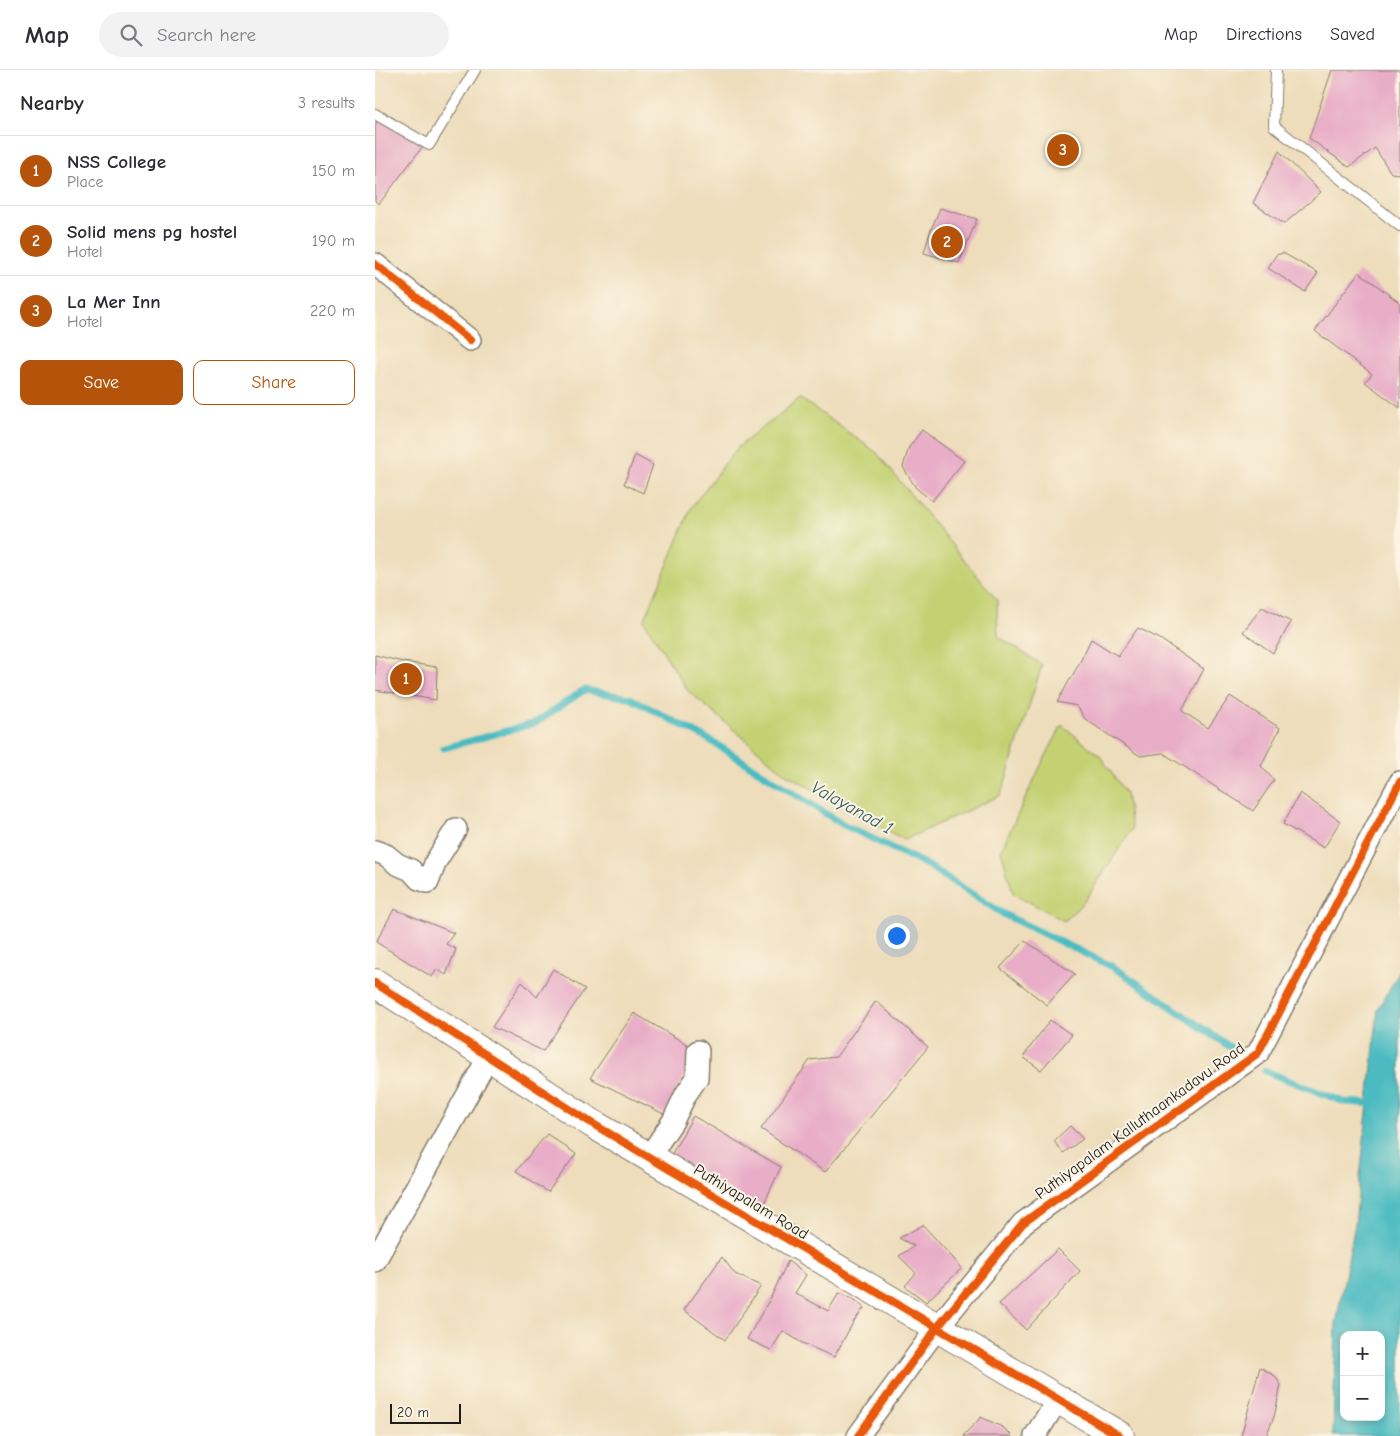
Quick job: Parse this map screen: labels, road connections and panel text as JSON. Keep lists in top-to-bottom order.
{
  "streets": {
    "street": ["Puthiyapalam Kalluthaankadavu Road", "Puthiyapalam Road"]
  },
  "crossings": [
    ["Puthiyapalam Kalluthaankadavu Road", "Puthiyapalam Road"]
  ],
  "water": ["Valayanad 1"],
  "scale_bar": "20 m",
  "page": {
    "header": "Map",
    "search": "Search here",
    "nav": ["Map", "Directions", "Saved"],
    "heading": ["Nearby", "3 results"],
    "pins": ["3", "2", "1"],
    "list": [
      {
        "mark": "1",
        "name": "NSS College",
        "note": "Place",
        "value": "150 m"
      },
      {
        "mark": "2",
        "name": "Solid mens pg hostel",
        "note": "Hotel",
        "value": "190 m"
      },
      {
        "mark": "3",
        "name": "La Mer Inn",
        "note": "Hotel",
        "value": "220 m"
      }
    ],
    "buttons": ["Save", "Share"],
    "map_buttons": ["+", "−"],
    "scale": "20 m"
  }
}
